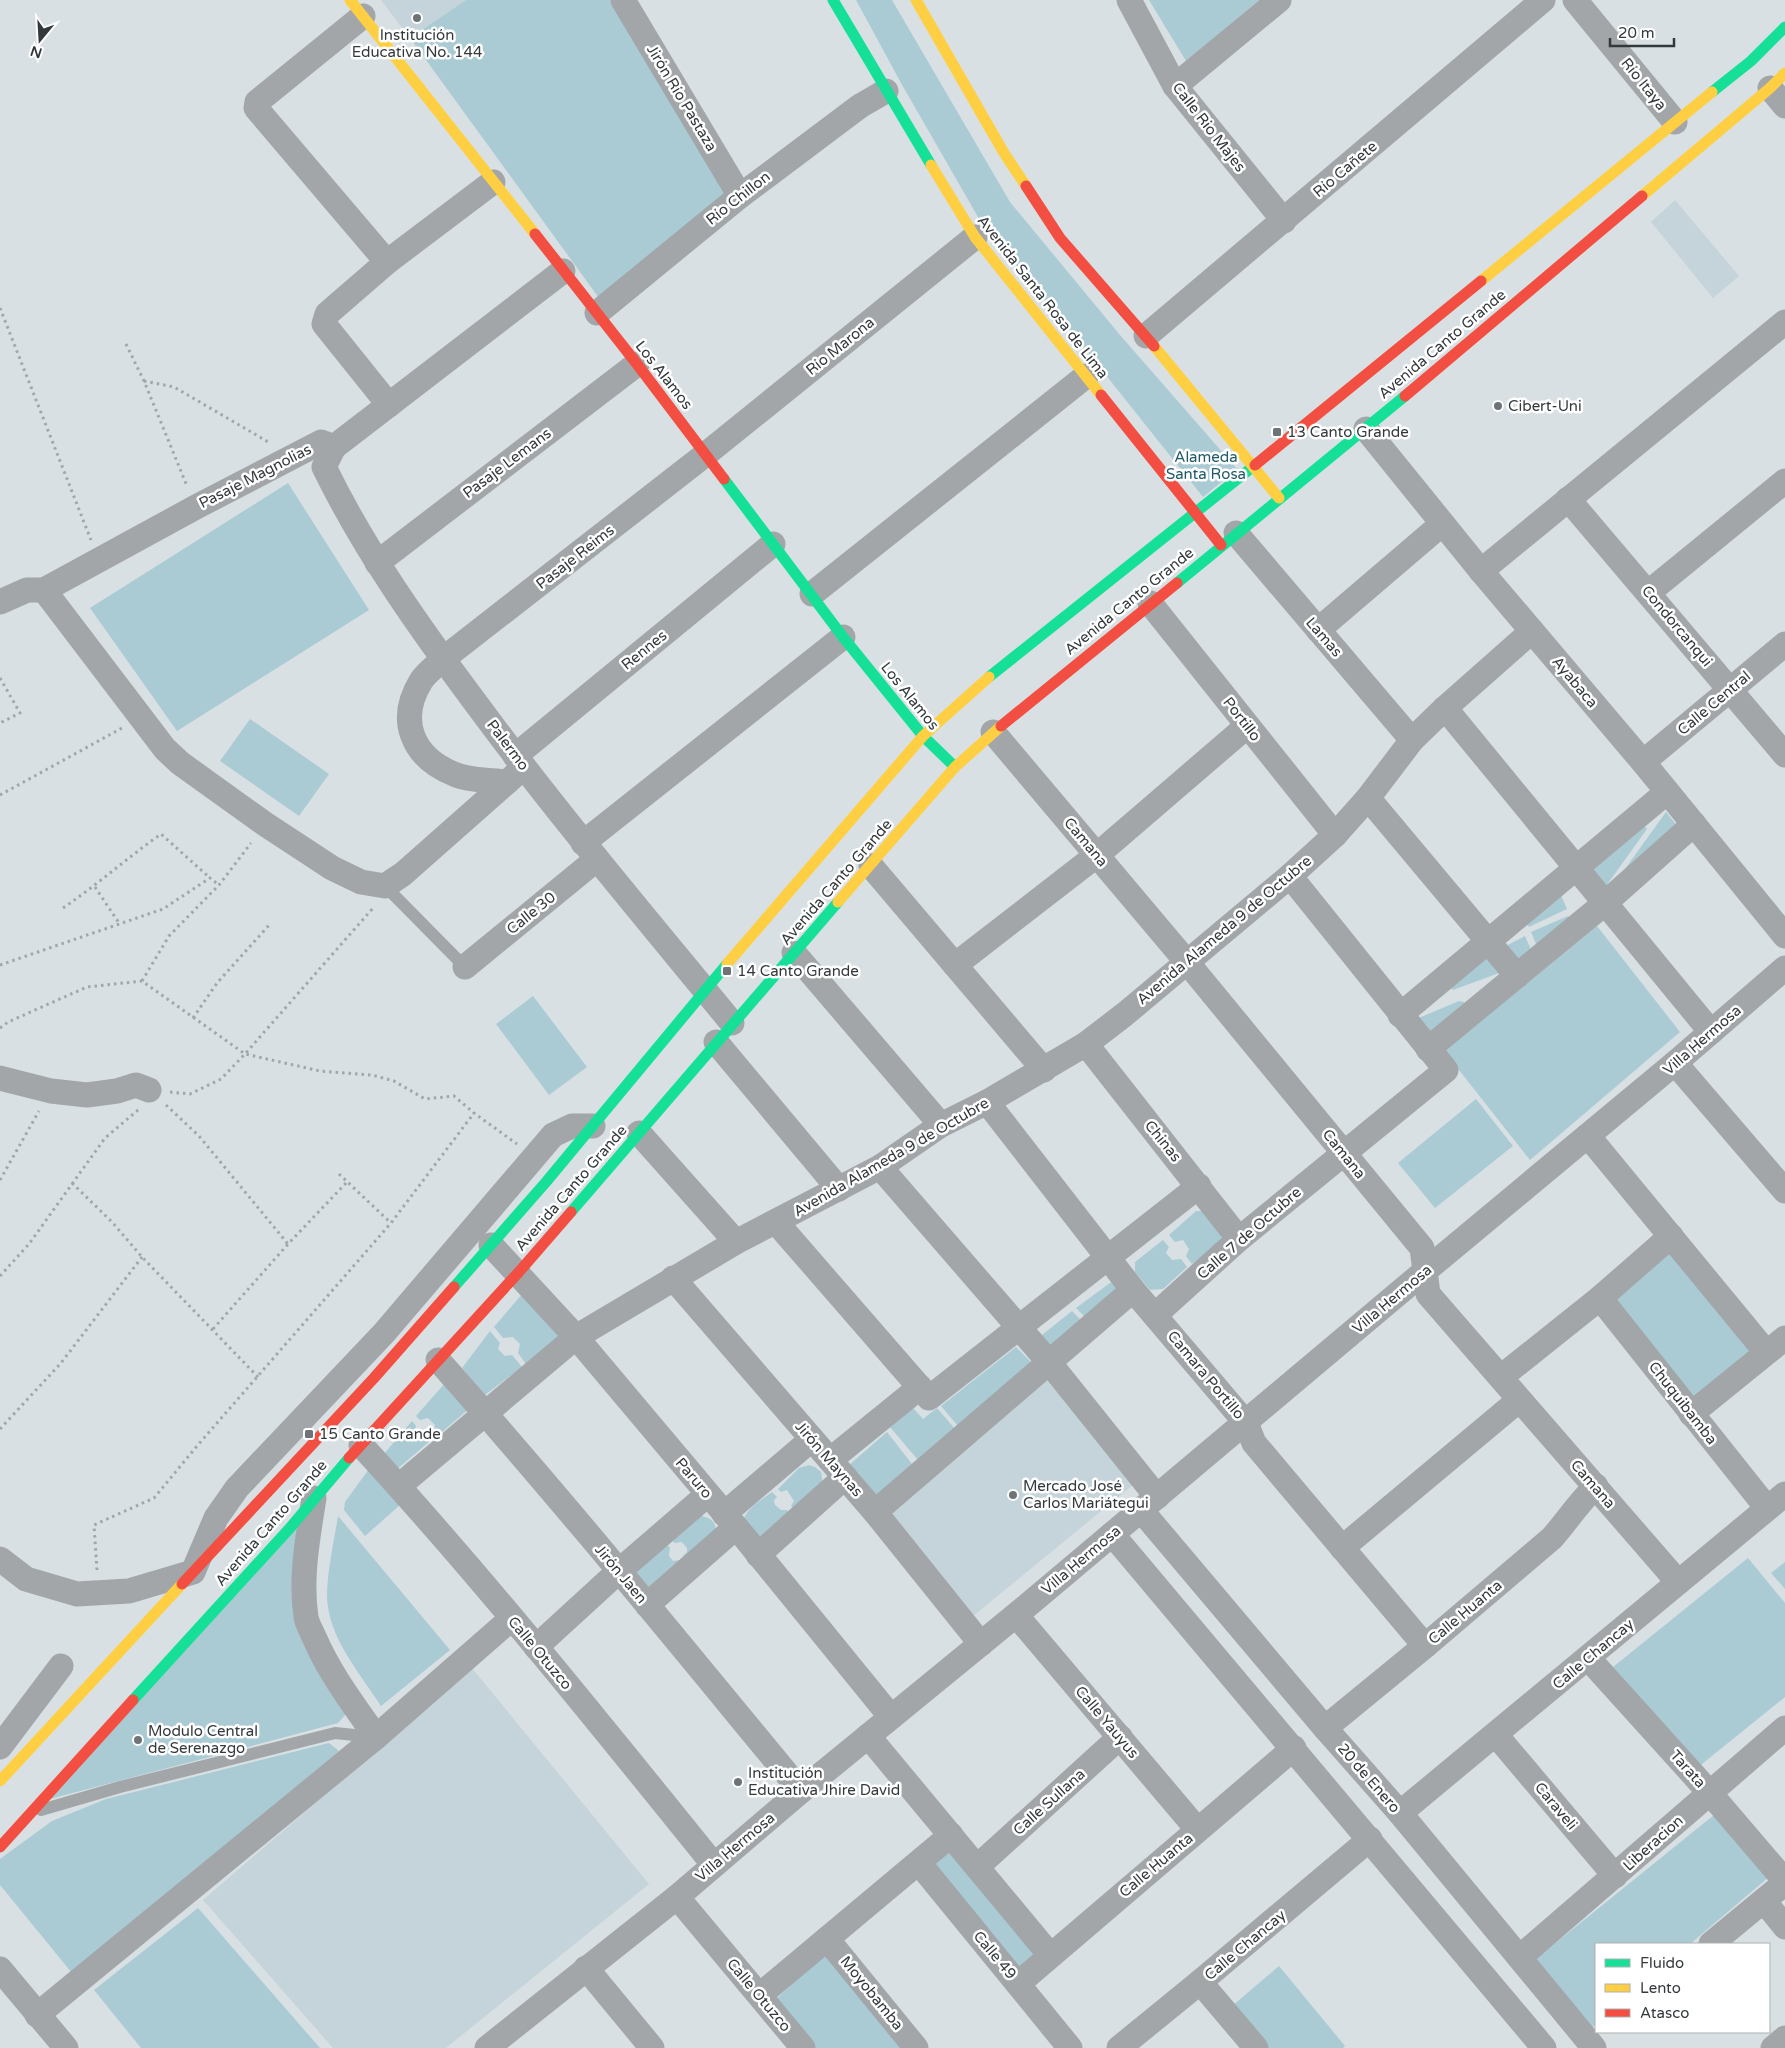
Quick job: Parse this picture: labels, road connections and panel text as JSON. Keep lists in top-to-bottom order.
{
  "streets": {
    "main road": ["Avenida Santa Rosa de Lima", "Avenida Canto Grande", "Los Alamos"],
    "street": [
      "Río Itaya",
      "Jirón Río Pastaza",
      "Calle Rio Majes",
      "Río Cañete",
      "Río Chillon",
      "Río Marona",
      "Pasaje Lemans",
      "Pasaje Magnolias",
      "Pasaje Reims",
      "Condorcanqui",
      "Lamas",
      "Rennes",
      "Ayabaca",
      "Calle Central",
      "Portillo",
      "Palermo",
      "Camana",
      "Calle 30",
      "Avenida Alameda 9 de Octubre",
      "Villa Hermosa",
      "Chinas",
      "Calle 7 de Octubre",
      "Camara Portillo",
      "Chuquibamba",
      "Jirón Maynas",
      "Paruro",
      "Jirón Jaen",
      "Calle Huanta",
      "Calle Otuzco",
      "Calle Chancay",
      "Calle Yauyus",
      "Tarata",
      "20 de Enero",
      "Calle Sullana",
      "Caraveli",
      "Liberacion",
      "Calle 49",
      "Moyobamba"
    ]
  },
  "crossings": [
    ["Río Itaya", "Avenida Canto Grande"],
    ["Jirón Río Pastaza", "Río Chillon"],
    ["Calle Rio Majes", "Río Cañete"],
    ["Río Chillon", "Avenida Santa Rosa de Lima"],
    ["Río Chillon", "Los Alamos"],
    ["Avenida Santa Rosa de Lima", "Avenida Canto Grande"],
    ["Avenida Santa Rosa de Lima", "Río Marona"],
    ["Avenida Santa Rosa de Lima", "Lamas"],
    ["Avenida Canto Grande", "Los Alamos"],
    ["Avenida Canto Grande", "Lamas"],
    ["Avenida Canto Grande", "Ayabaca"],
    ["Avenida Canto Grande", "Portillo"],
    ["Avenida Canto Grande", "Palermo"],
    ["Avenida Canto Grande", "Camana"],
    ["Avenida Canto Grande", "Paruro"],
    ["Avenida Canto Grande", "Jirón Jaen"],
    ["Avenida Canto Grande", "Calle Otuzco"],
    ["Río Marona", "Los Alamos"],
    ["Río Marona", "Pasaje Reims"],
    ["Los Alamos", "Pasaje Lemans"],
    ["Los Alamos", "Pasaje Magnolias"],
    ["Los Alamos", "Pasaje Reims"],
    ["Los Alamos", "Rennes"],
    ["Los Alamos", "Calle 30"],
    ["Pasaje Lemans", "Palermo"],
    ["Pasaje Magnolias", "Palermo"],
    ["Pasaje Reims", "Rennes"],
    ["Pasaje Reims", "Palermo"],
    ["Condorcanqui", "Calle Central"],
    ["Lamas", "Avenida Alameda 9 de Octubre"],
    ["Rennes", "Palermo"],
    ["Ayabaca", "Calle Central"],
    ["Ayabaca", "Avenida Alameda 9 de Octubre"],
    ["Portillo", "Avenida Alameda 9 de Octubre"],
    ["Palermo", "Calle 30"],
    ["Camana", "Avenida Alameda 9 de Octubre"],
    ["Camana", "Villa Hermosa"],
    ["Camana", "Calle 7 de Octubre"],
    ["Camana", "Calle Huanta"],
    ["Camana", "Calle Chancay"],
    ["Avenida Alameda 9 de Octubre", "Chinas"],
    ["Avenida Alameda 9 de Octubre", "Camara Portillo"],
    ["Avenida Alameda 9 de Octubre", "Jirón Maynas"],
    ["Avenida Alameda 9 de Octubre", "Paruro"],
    ["Avenida Alameda 9 de Octubre", "Jirón Jaen"],
    ["Avenida Alameda 9 de Octubre", "Calle Otuzco"],
    ["Avenida Alameda 9 de Octubre", "20 de Enero"],
    ["Villa Hermosa", "Camara Portillo"],
    ["Villa Hermosa", "Jirón Maynas"],
    ["Villa Hermosa", "Paruro"],
    ["Villa Hermosa", "Jirón Jaen"],
    ["Villa Hermosa", "Calle Otuzco"],
    ["Villa Hermosa", "Calle Yauyus"],
    ["Villa Hermosa", "20 de Enero"],
    ["Chinas", "Calle 7 de Octubre"],
    ["Calle 7 de Octubre", "Camara Portillo"],
    ["Camara Portillo", "Calle Huanta"],
    ["Chuquibamba", "Calle Chancay"],
    ["Calle Huanta", "Calle Yauyus"],
    ["Calle Huanta", "20 de Enero"],
    ["Calle Huanta", "Calle 49"],
    ["Calle Chancay", "Tarata"],
    ["Calle Chancay", "20 de Enero"],
    ["Calle Chancay", "Caraveli"],
    ["Calle Yauyus", "Calle Sullana"],
    ["Tarata", "Liberacion"],
    ["20 de Enero", "Liberacion"],
    ["Caraveli", "Liberacion"]
  ],
  "parks": ["Alameda Santa Rosa"],
  "places": {
    "other": [
      "Institución Educativa No. 144",
      "Cibert-Uni",
      "Mercado José Carlos Mariátegui",
      "Modulo Central de Serenazgo",
      "Institución Educativa Jhire David"
    ],
    "transit": ["13 Canto Grande", "14 Canto Grande", "15 Canto Grande"]
  },
  "legend": ["Fluido", "Lento", "Atasco"],
  "scale_bar": "20 m",
  "north": "bottom"
}
